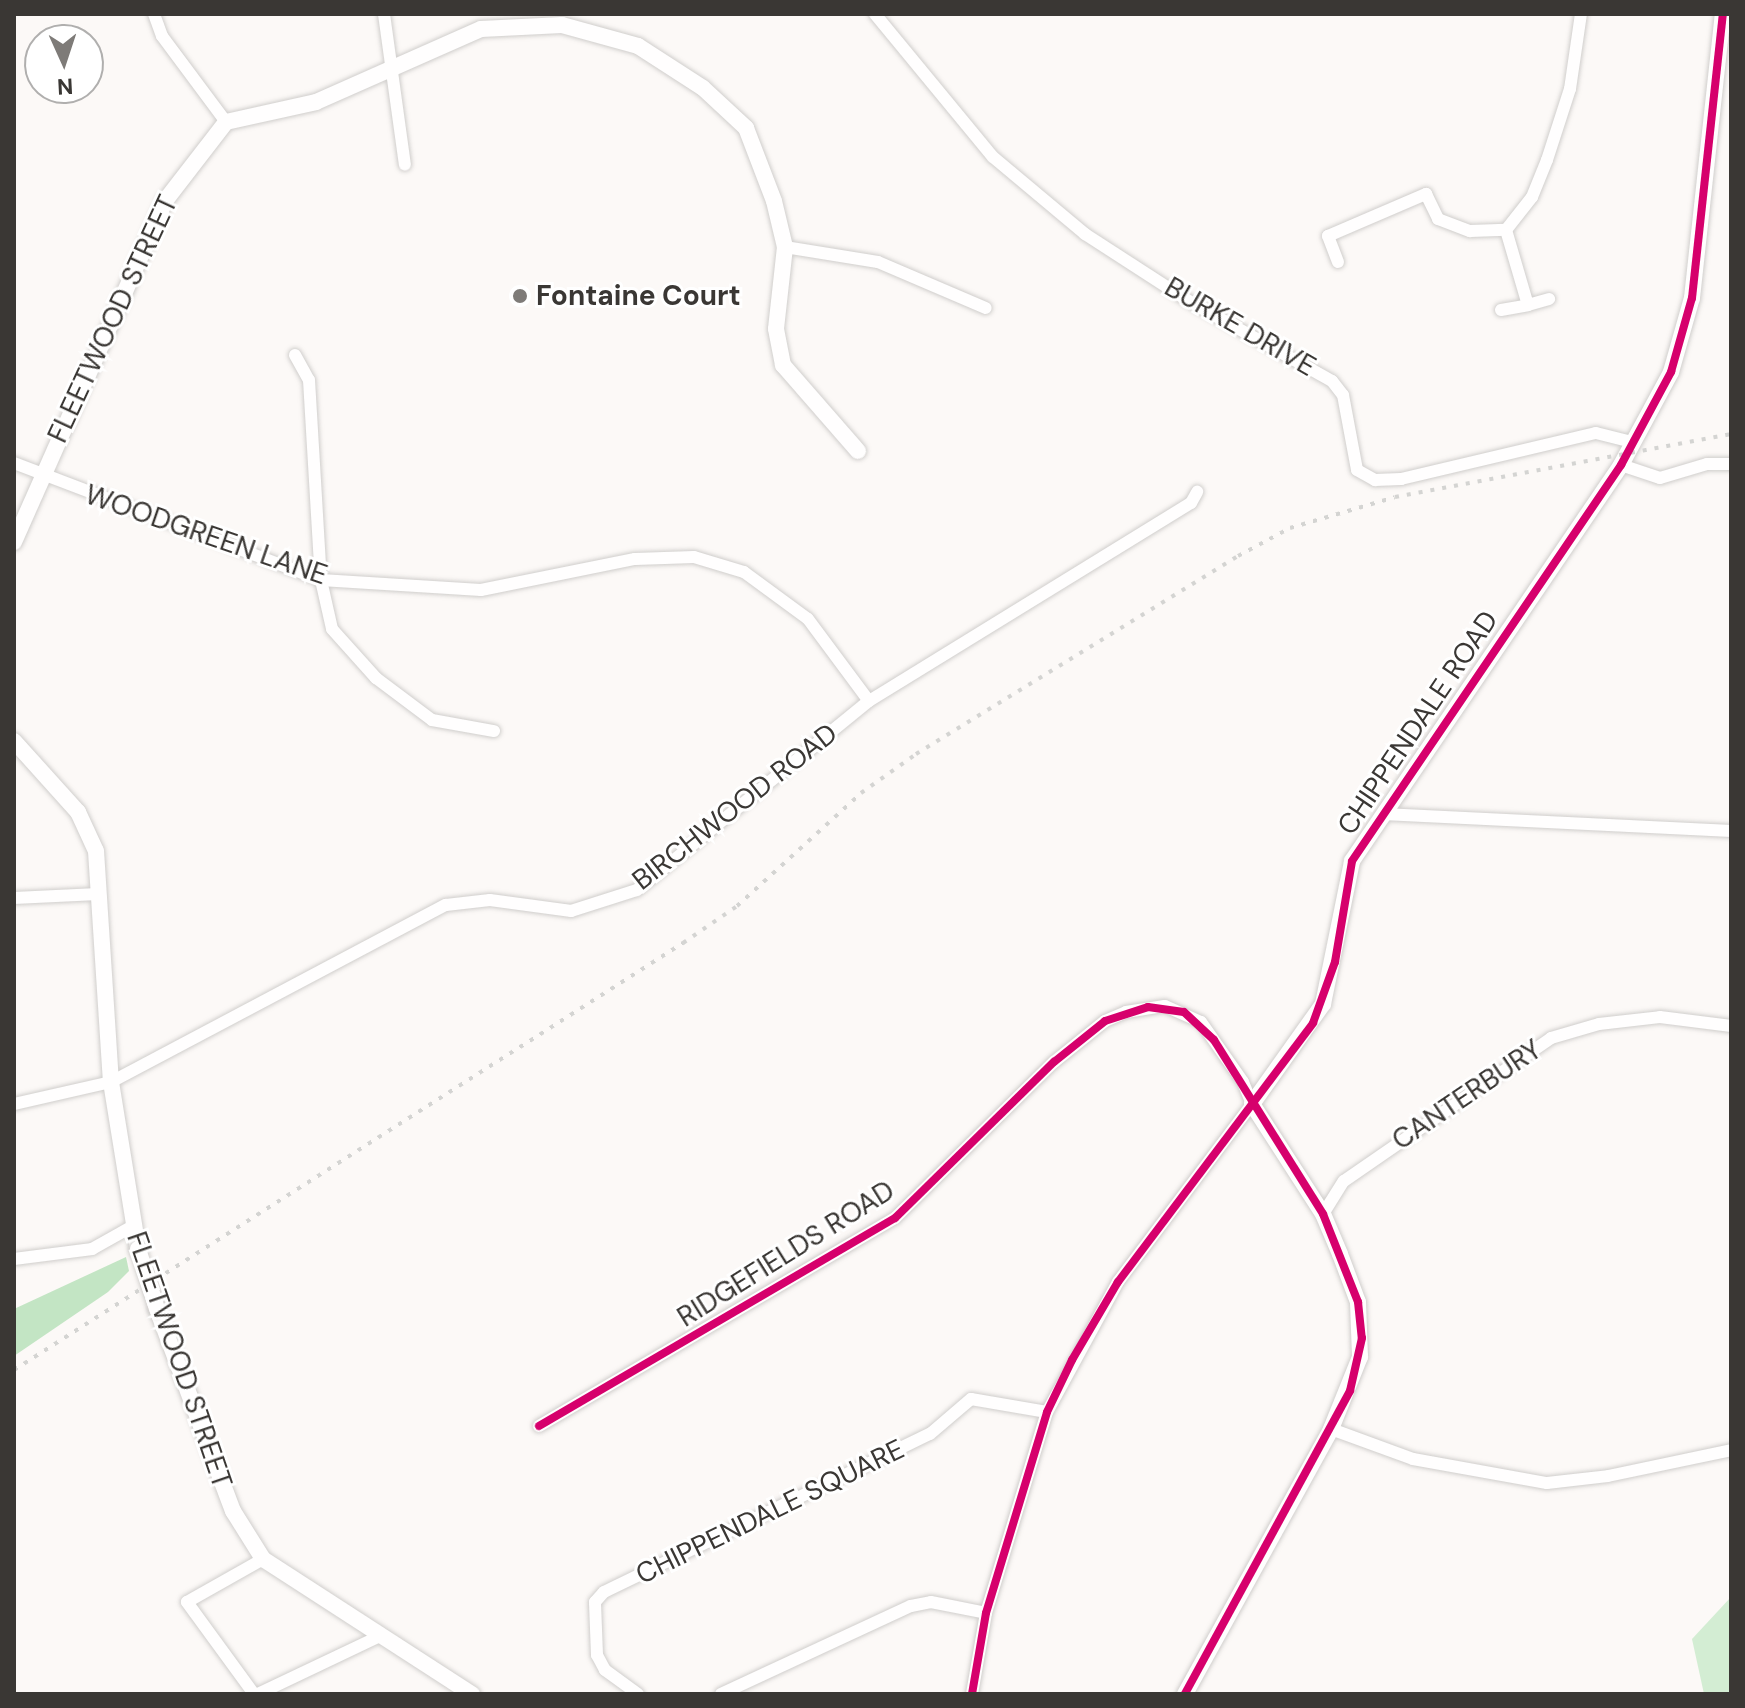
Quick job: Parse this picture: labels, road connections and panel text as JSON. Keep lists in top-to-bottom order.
{
  "streets": {
    "street": [
      "FLEETWOOD STREET",
      "BURKE DRIVE",
      "WOODGREEN LANE",
      "CHIPPENDALE ROAD",
      "BIRCHWOOD ROAD",
      "CANTERBURY",
      "RIDGEFIELDS ROAD",
      "CHIPPENDALE SQUARE"
    ]
  },
  "crossings": [
    ["FLEETWOOD STREET", "WOODGREEN LANE"],
    ["FLEETWOOD STREET", "BIRCHWOOD ROAD"],
    ["BURKE DRIVE", "CHIPPENDALE ROAD"],
    ["WOODGREEN LANE", "BIRCHWOOD ROAD"],
    ["CHIPPENDALE ROAD", "RIDGEFIELDS ROAD"],
    ["CHIPPENDALE ROAD", "CHIPPENDALE SQUARE"],
    ["CANTERBURY", "RIDGEFIELDS ROAD"]
  ],
  "places": ["Fontaine Court"],
  "north": "bottom"
}
